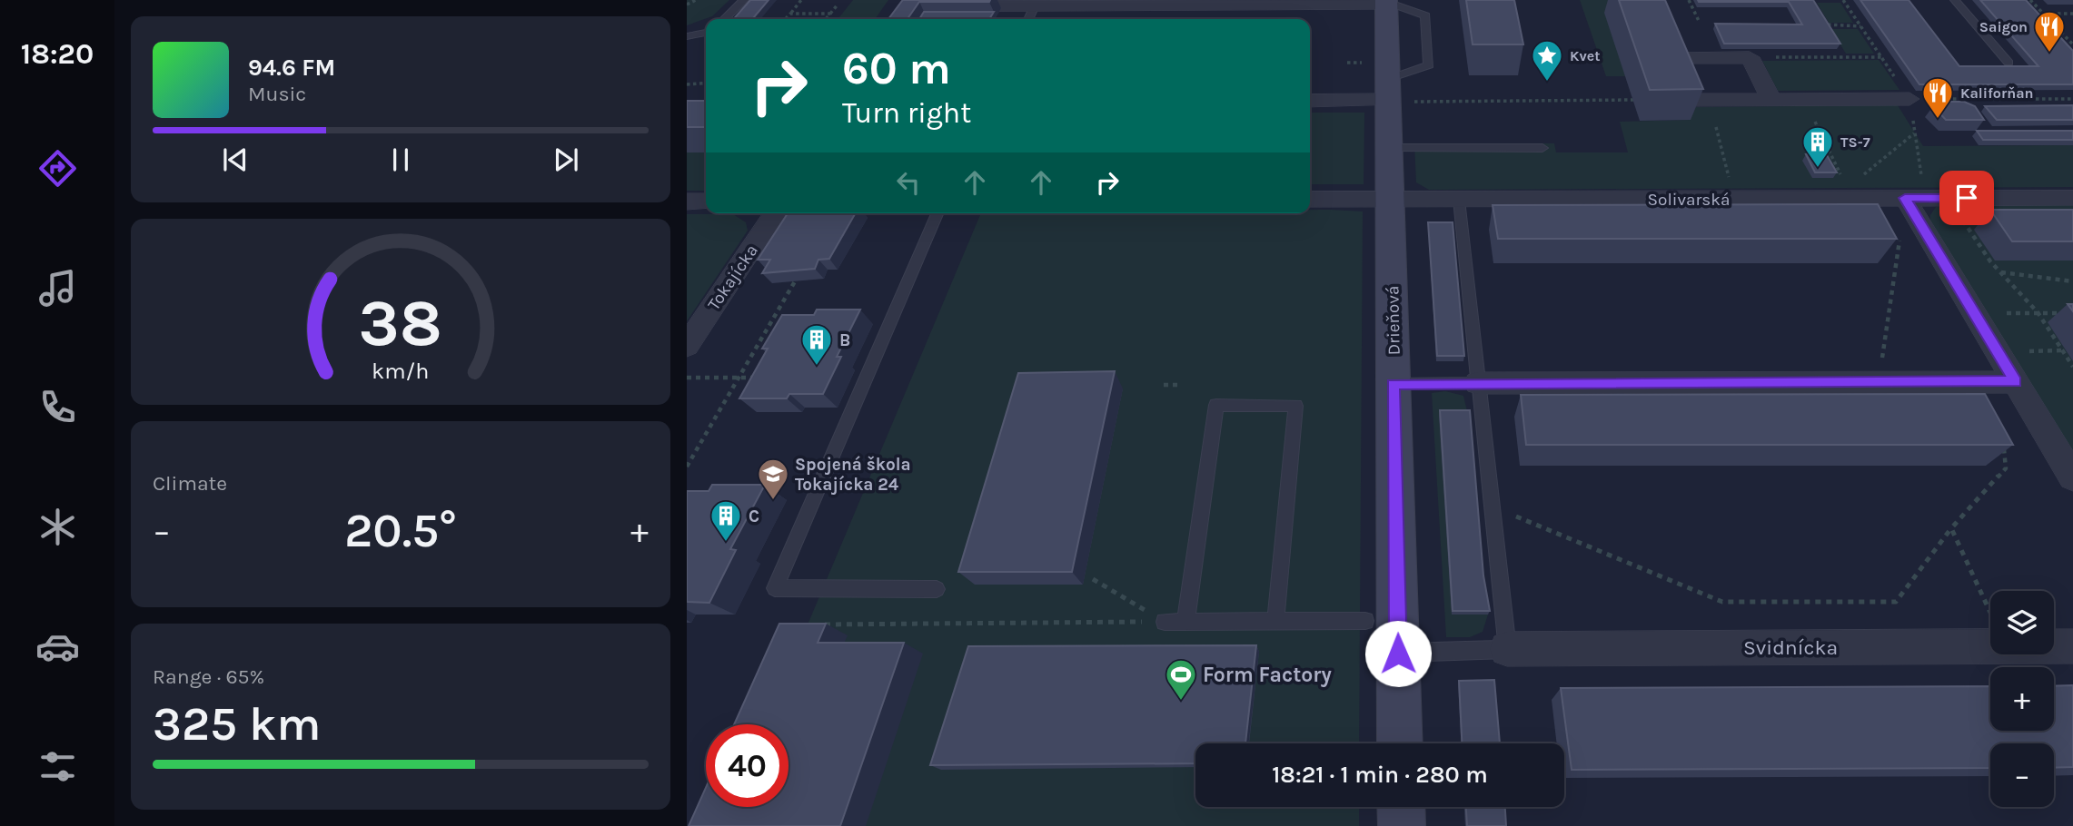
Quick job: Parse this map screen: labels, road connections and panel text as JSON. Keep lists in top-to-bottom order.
{
  "streets": {
    "street": [
      "Solivarská",
      "Tokajícka",
      "Drieňová",
      "Svidnícka"
    ]
  },
  "crossings": [
    ["Solivarská", "Drieňová"]
  ],
  "places": {
    "restaurant": ["Saigon", "Kaliforňan"],
    "place": ["Kvet"],
    "building": ["TS-7", "B", "C"],
    "school or university": ["Spojená škola Tokajícka 24"],
    "sports": ["Form Factory"]
  },
  "page": {
    "tabs": "18:20",
    "turn": ["60 m", "Turn right"],
    "song": ["94.6 FM", "Music"],
    "tile": [
      "Climate",
      ["Range · 65%", "325 km"]
    ],
    "heat": ["−", "20.5°", "+"],
    "map_buttons": ["+", "−"],
    "limit": "40",
    "trip": "18:21 · 1 min · 280 m",
    "gauge": ["38", "km/h"]
  }
}
